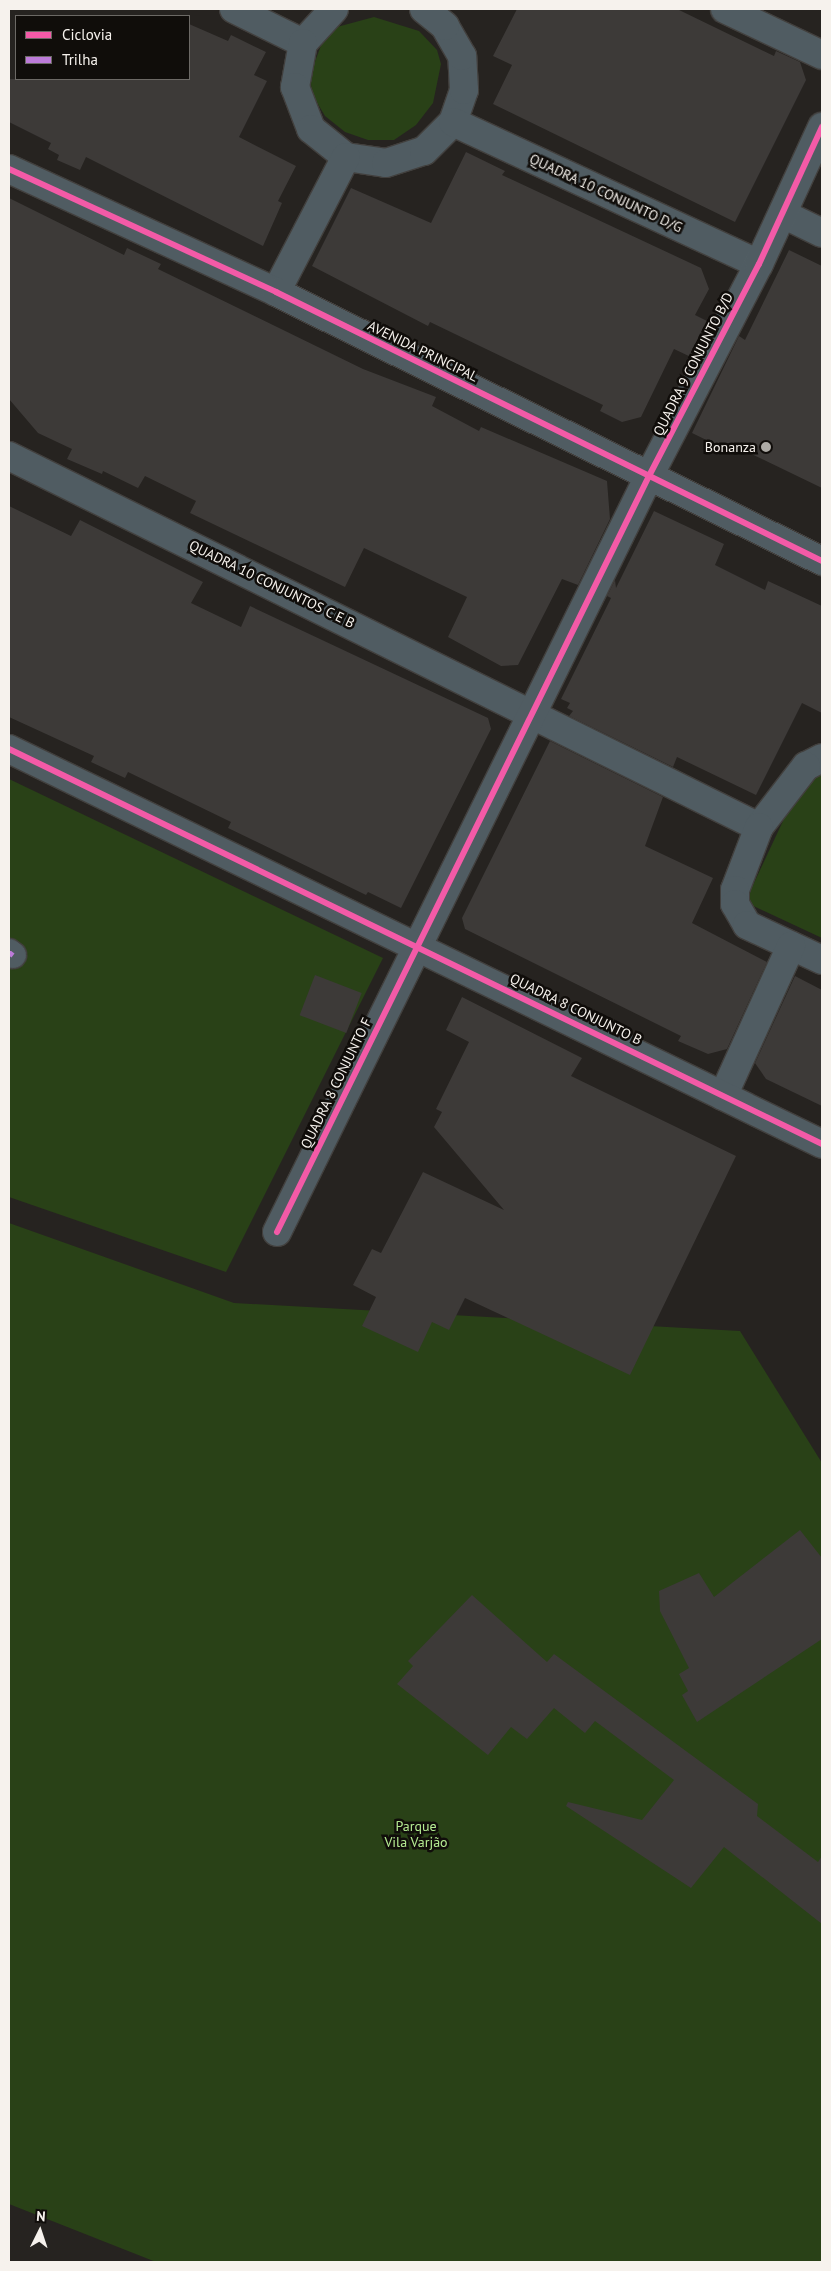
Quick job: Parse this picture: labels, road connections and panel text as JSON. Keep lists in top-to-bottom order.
{
  "streets": {
    "street": [
      "QUADRA 10 CONJUNTO D/G",
      "AVENIDA PRINCIPAL",
      "QUADRA 9 CONJUNTO B/D",
      "QUADRA 10 CONJUNTOS C E B",
      "QUADRA 8 CONJUNTO B",
      "QUADRA 8 CONJUNTO F"
    ]
  },
  "crossings": [
    ["QUADRA 10 CONJUNTO D/G", "QUADRA 9 CONJUNTO B/D"],
    ["AVENIDA PRINCIPAL", "QUADRA 9 CONJUNTO B/D"],
    ["QUADRA 9 CONJUNTO B/D", "QUADRA 10 CONJUNTOS C E B"],
    ["QUADRA 9 CONJUNTO B/D", "QUADRA 8 CONJUNTO F"],
    ["QUADRA 10 CONJUNTOS C E B", "QUADRA 8 CONJUNTO F"],
    ["QUADRA 8 CONJUNTO B", "QUADRA 8 CONJUNTO F"]
  ],
  "parks": ["Parque Vila Varjão"],
  "places": ["Bonanza"],
  "legend": ["Ciclovia", "Trilha"],
  "north": "top"
}
